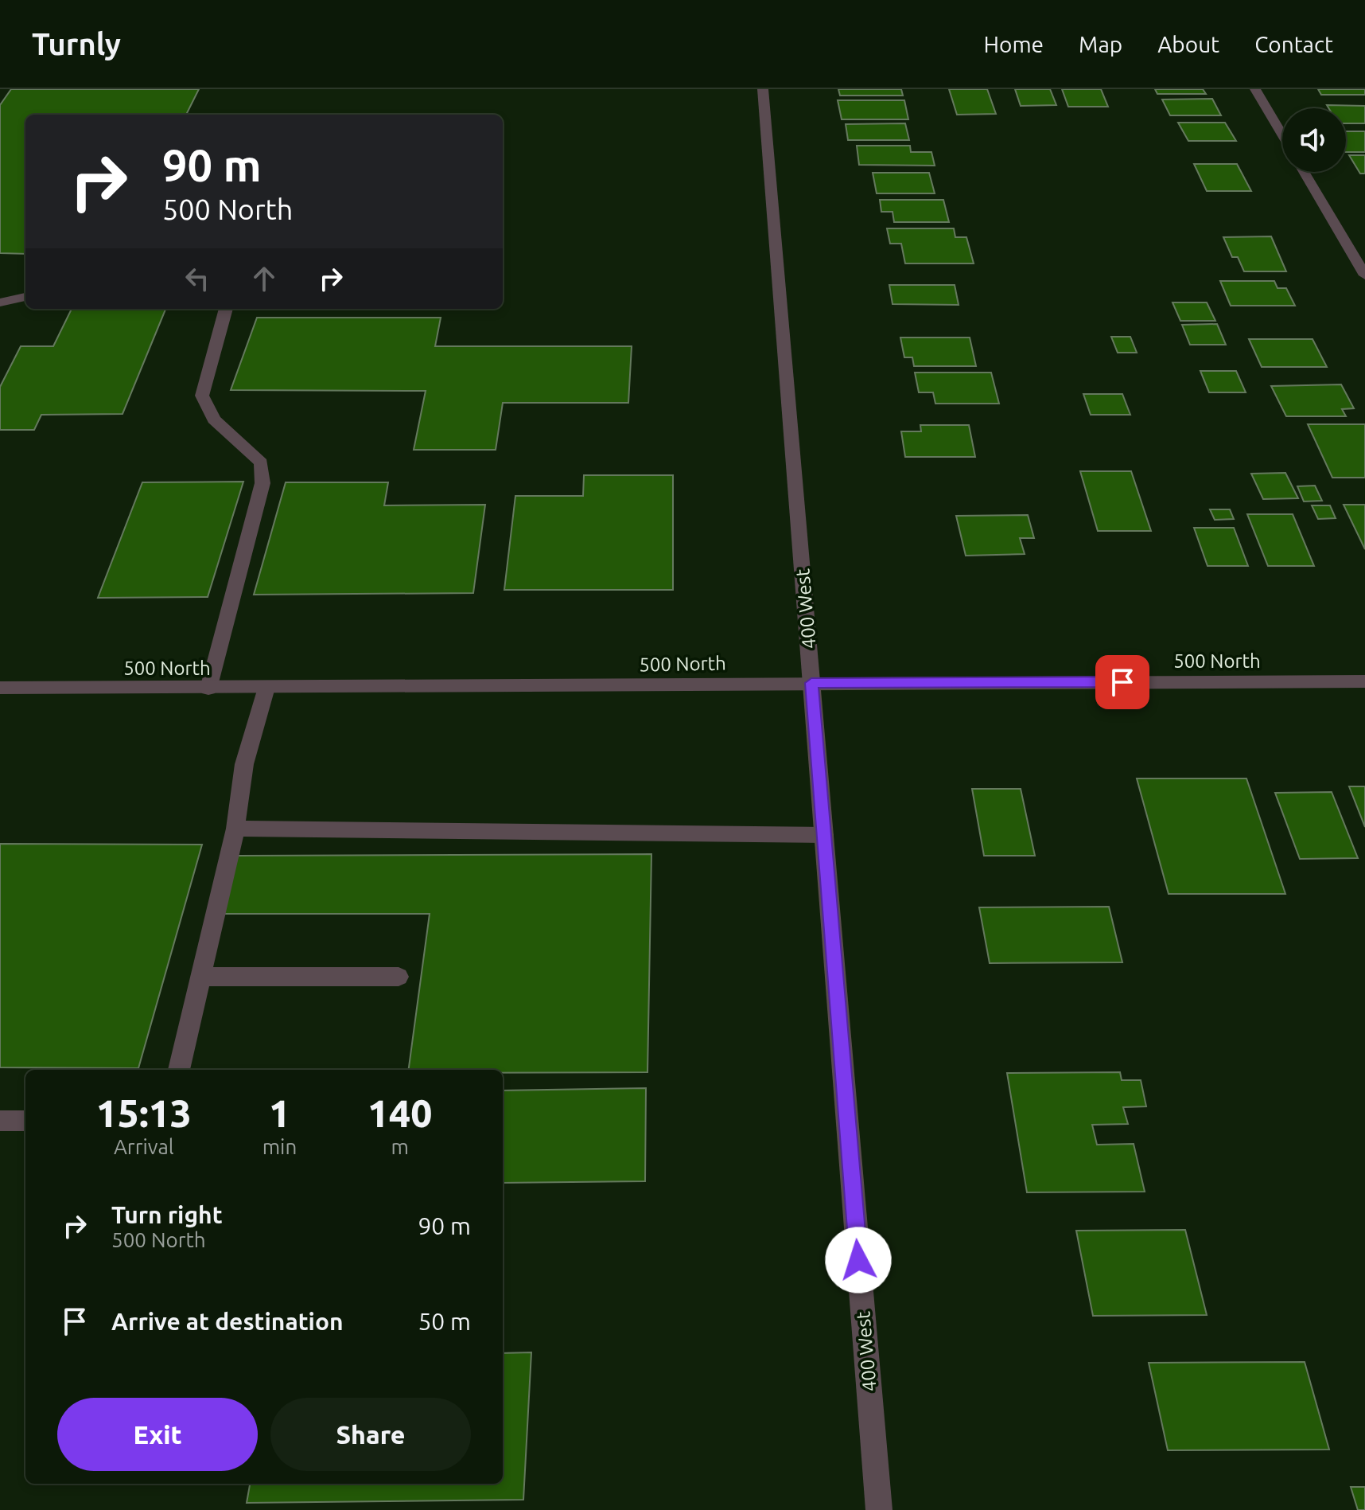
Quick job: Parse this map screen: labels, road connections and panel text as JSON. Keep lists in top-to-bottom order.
{
  "streets": {
    "street": ["400 West", "500 North"]
  },
  "crossings": [
    ["400 West", "500 North"]
  ],
  "page": {
    "header": "Turnly",
    "nav": [
      "Home",
      "Map",
      "About",
      "Contact"
    ],
    "turn": ["90 m", "500 North"],
    "eta": [
      "15:13",
      "Arrival",
      "1",
      "min",
      "140",
      "m"
    ],
    "list": [
      {
        "name": "Turn right",
        "note": "500 North",
        "value": "90 m"
      },
      {
        "name": "Arrive at destination",
        "value": "50 m"
      }
    ],
    "buttons": ["Exit", "Share"]
  }
}
